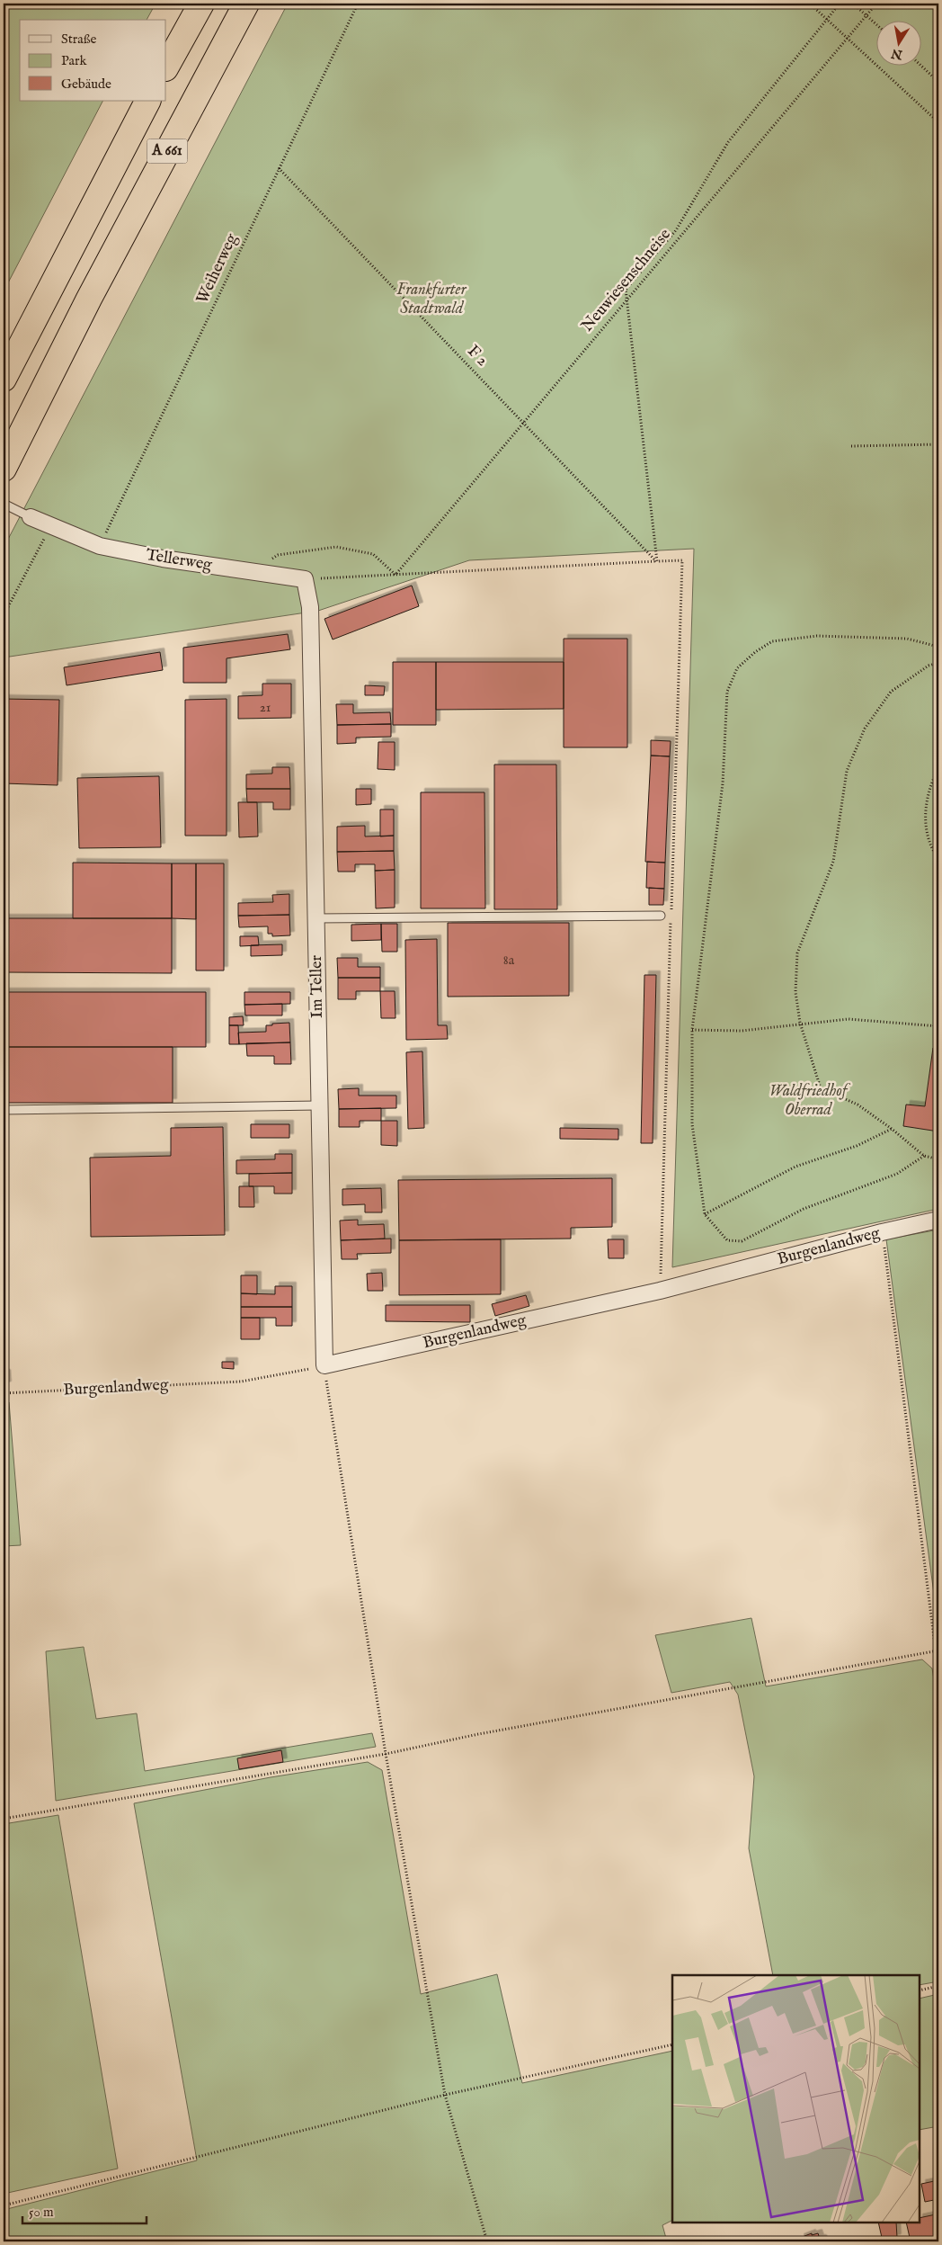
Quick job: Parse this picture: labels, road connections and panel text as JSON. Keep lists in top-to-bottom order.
{
  "streets": {
    "highway": ["A 661"],
    "street": ["Tellerweg", "Im Teller", "Burgenlandweg"],
    "path": ["Weiherweg", "Neuwiesenschneise", "F 2"]
  },
  "crossings": [
    ["Weiherweg", "F 2"],
    ["Weiherweg", "Tellerweg"],
    ["Neuwiesenschneise", "F 2"],
    ["Tellerweg", "Im Teller"],
    ["Im Teller", "Burgenlandweg"]
  ],
  "parks": ["Frankfurter Stadtwald", "Waldfriedhof Oberrad"],
  "house_numbers": ["21", "8a"],
  "legend": ["Straße", "Park", "Gebäude"],
  "scale_bar": "50 m",
  "north": "bottom"
}
